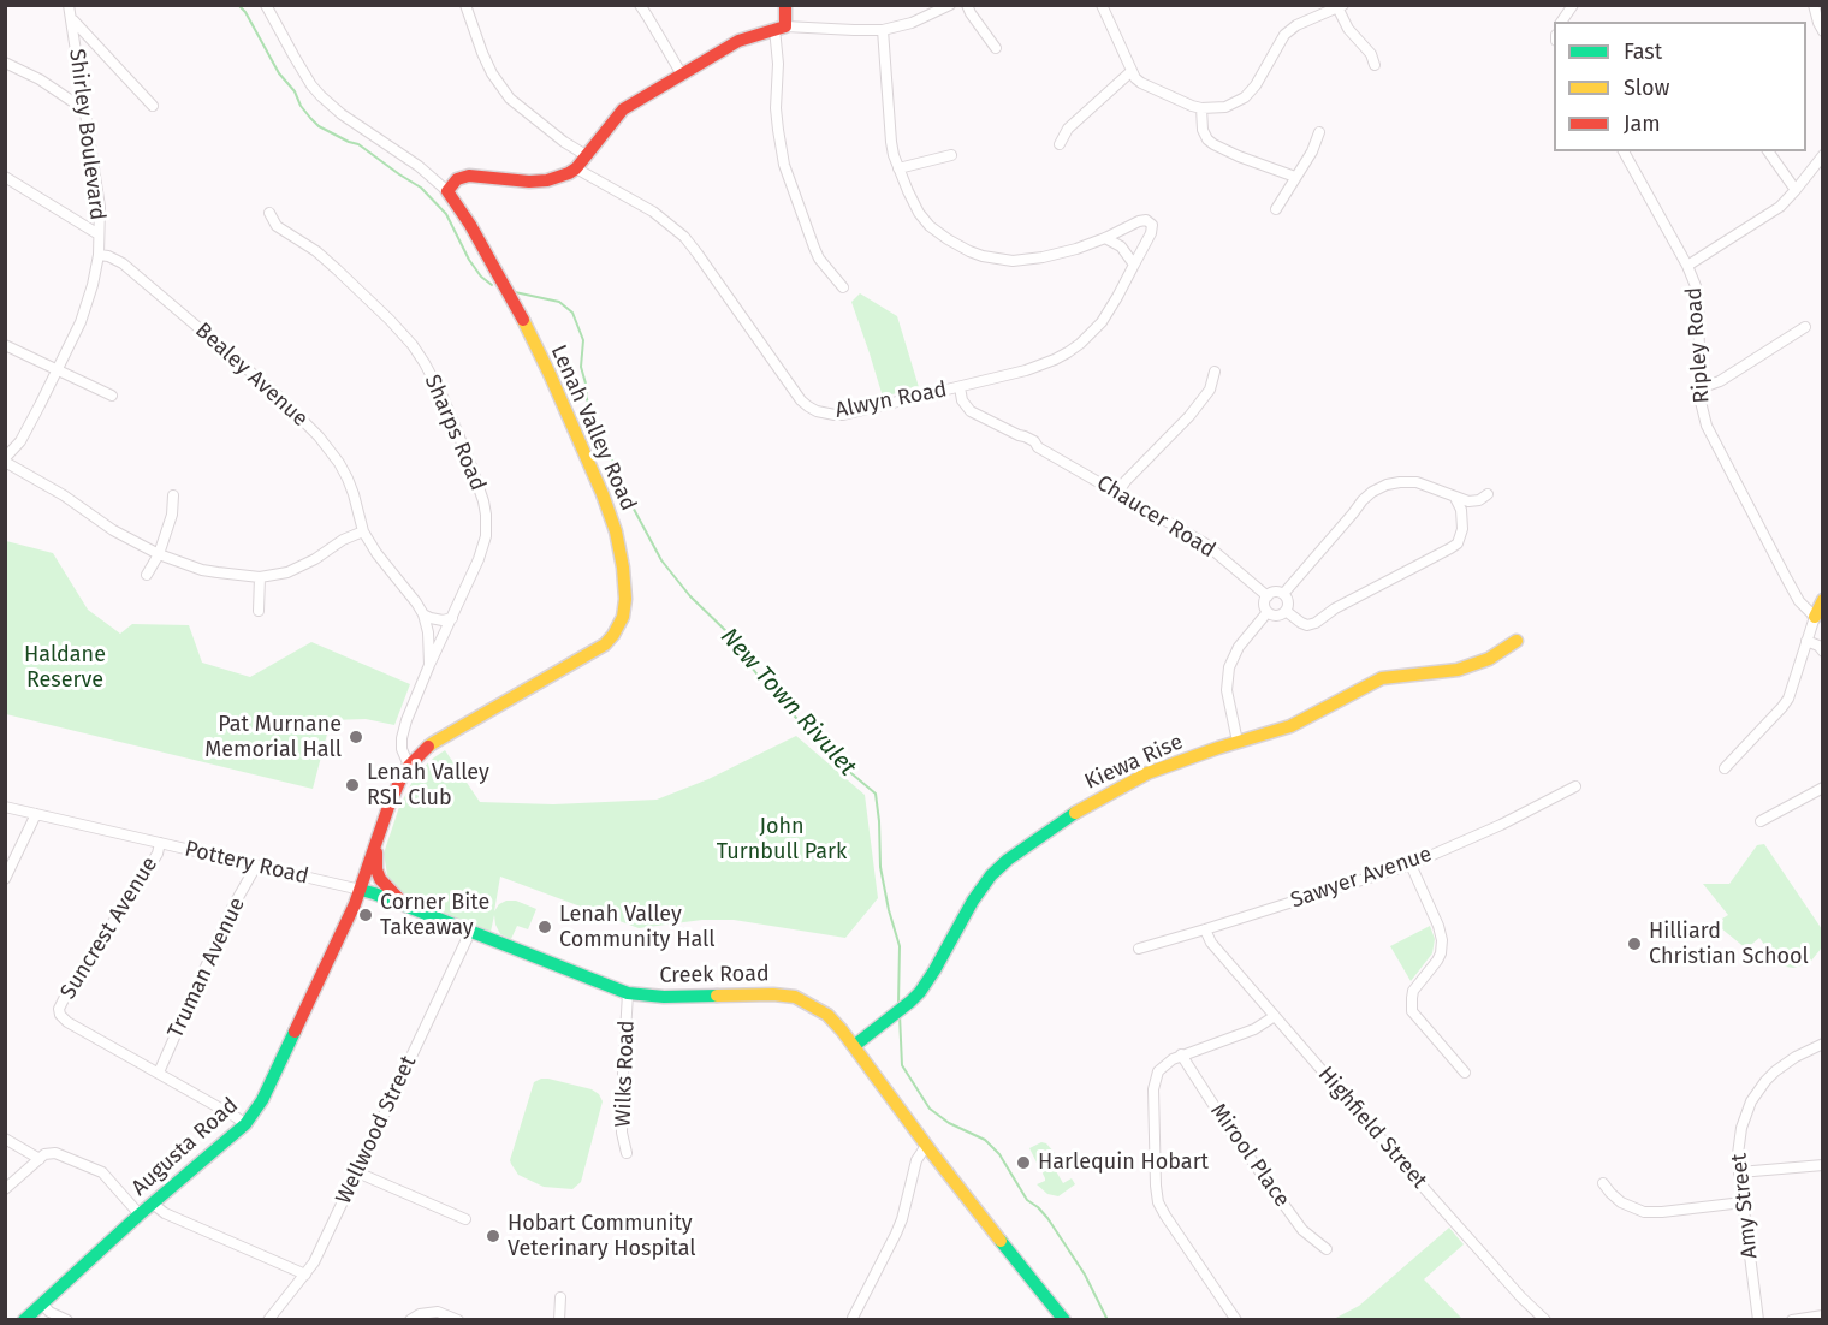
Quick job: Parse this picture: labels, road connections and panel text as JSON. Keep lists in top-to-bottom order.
{
  "streets": {
    "street": [
      "Shirley Boulevard",
      "Ripley Road",
      "Bealey Avenue",
      "Alwyn Road",
      "Lenah Valley Road",
      "Sharps Road",
      "Chaucer Road",
      "Kiewa Rise",
      "Pottery Road",
      "Sawyer Avenue",
      "Suncrest Avenue",
      "Truman Avenue",
      "Creek Road",
      "Wilks Road",
      "Highfield Street",
      "Wellwood Street",
      "Augusta Road",
      "Mirool Place",
      "Amy Street"
    ]
  },
  "crossings": [
    ["Shirley Boulevard", "Bealey Avenue"],
    ["Alwyn Road", "Chaucer Road"],
    ["Lenah Valley Road", "Sharps Road"],
    ["Lenah Valley Road", "Pottery Road"],
    ["Lenah Valley Road", "Creek Road"],
    ["Lenah Valley Road", "Augusta Road"],
    ["Kiewa Rise", "Creek Road"],
    ["Pottery Road", "Suncrest Avenue"],
    ["Pottery Road", "Truman Avenue"],
    ["Pottery Road", "Creek Road"],
    ["Pottery Road", "Augusta Road"],
    ["Sawyer Avenue", "Highfield Street"],
    ["Suncrest Avenue", "Truman Avenue"],
    ["Suncrest Avenue", "Augusta Road"],
    ["Creek Road", "Wilks Road"],
    ["Creek Road", "Wellwood Street"],
    ["Creek Road", "Augusta Road"]
  ],
  "water": ["New Town Rivulet"],
  "parks": ["Haldane Reserve", "John Turnbull Park"],
  "places": [
    "Pat Murnane Memorial Hall",
    "Lenah Valley RSL Club",
    "Corner Bite Takeaway",
    "Lenah Valley Community Hall",
    "Hilliard Christian School",
    "Harlequin Hobart",
    "Hobart Community Veterinary Hospital"
  ],
  "legend": ["Fast", "Slow", "Jam"]
}
